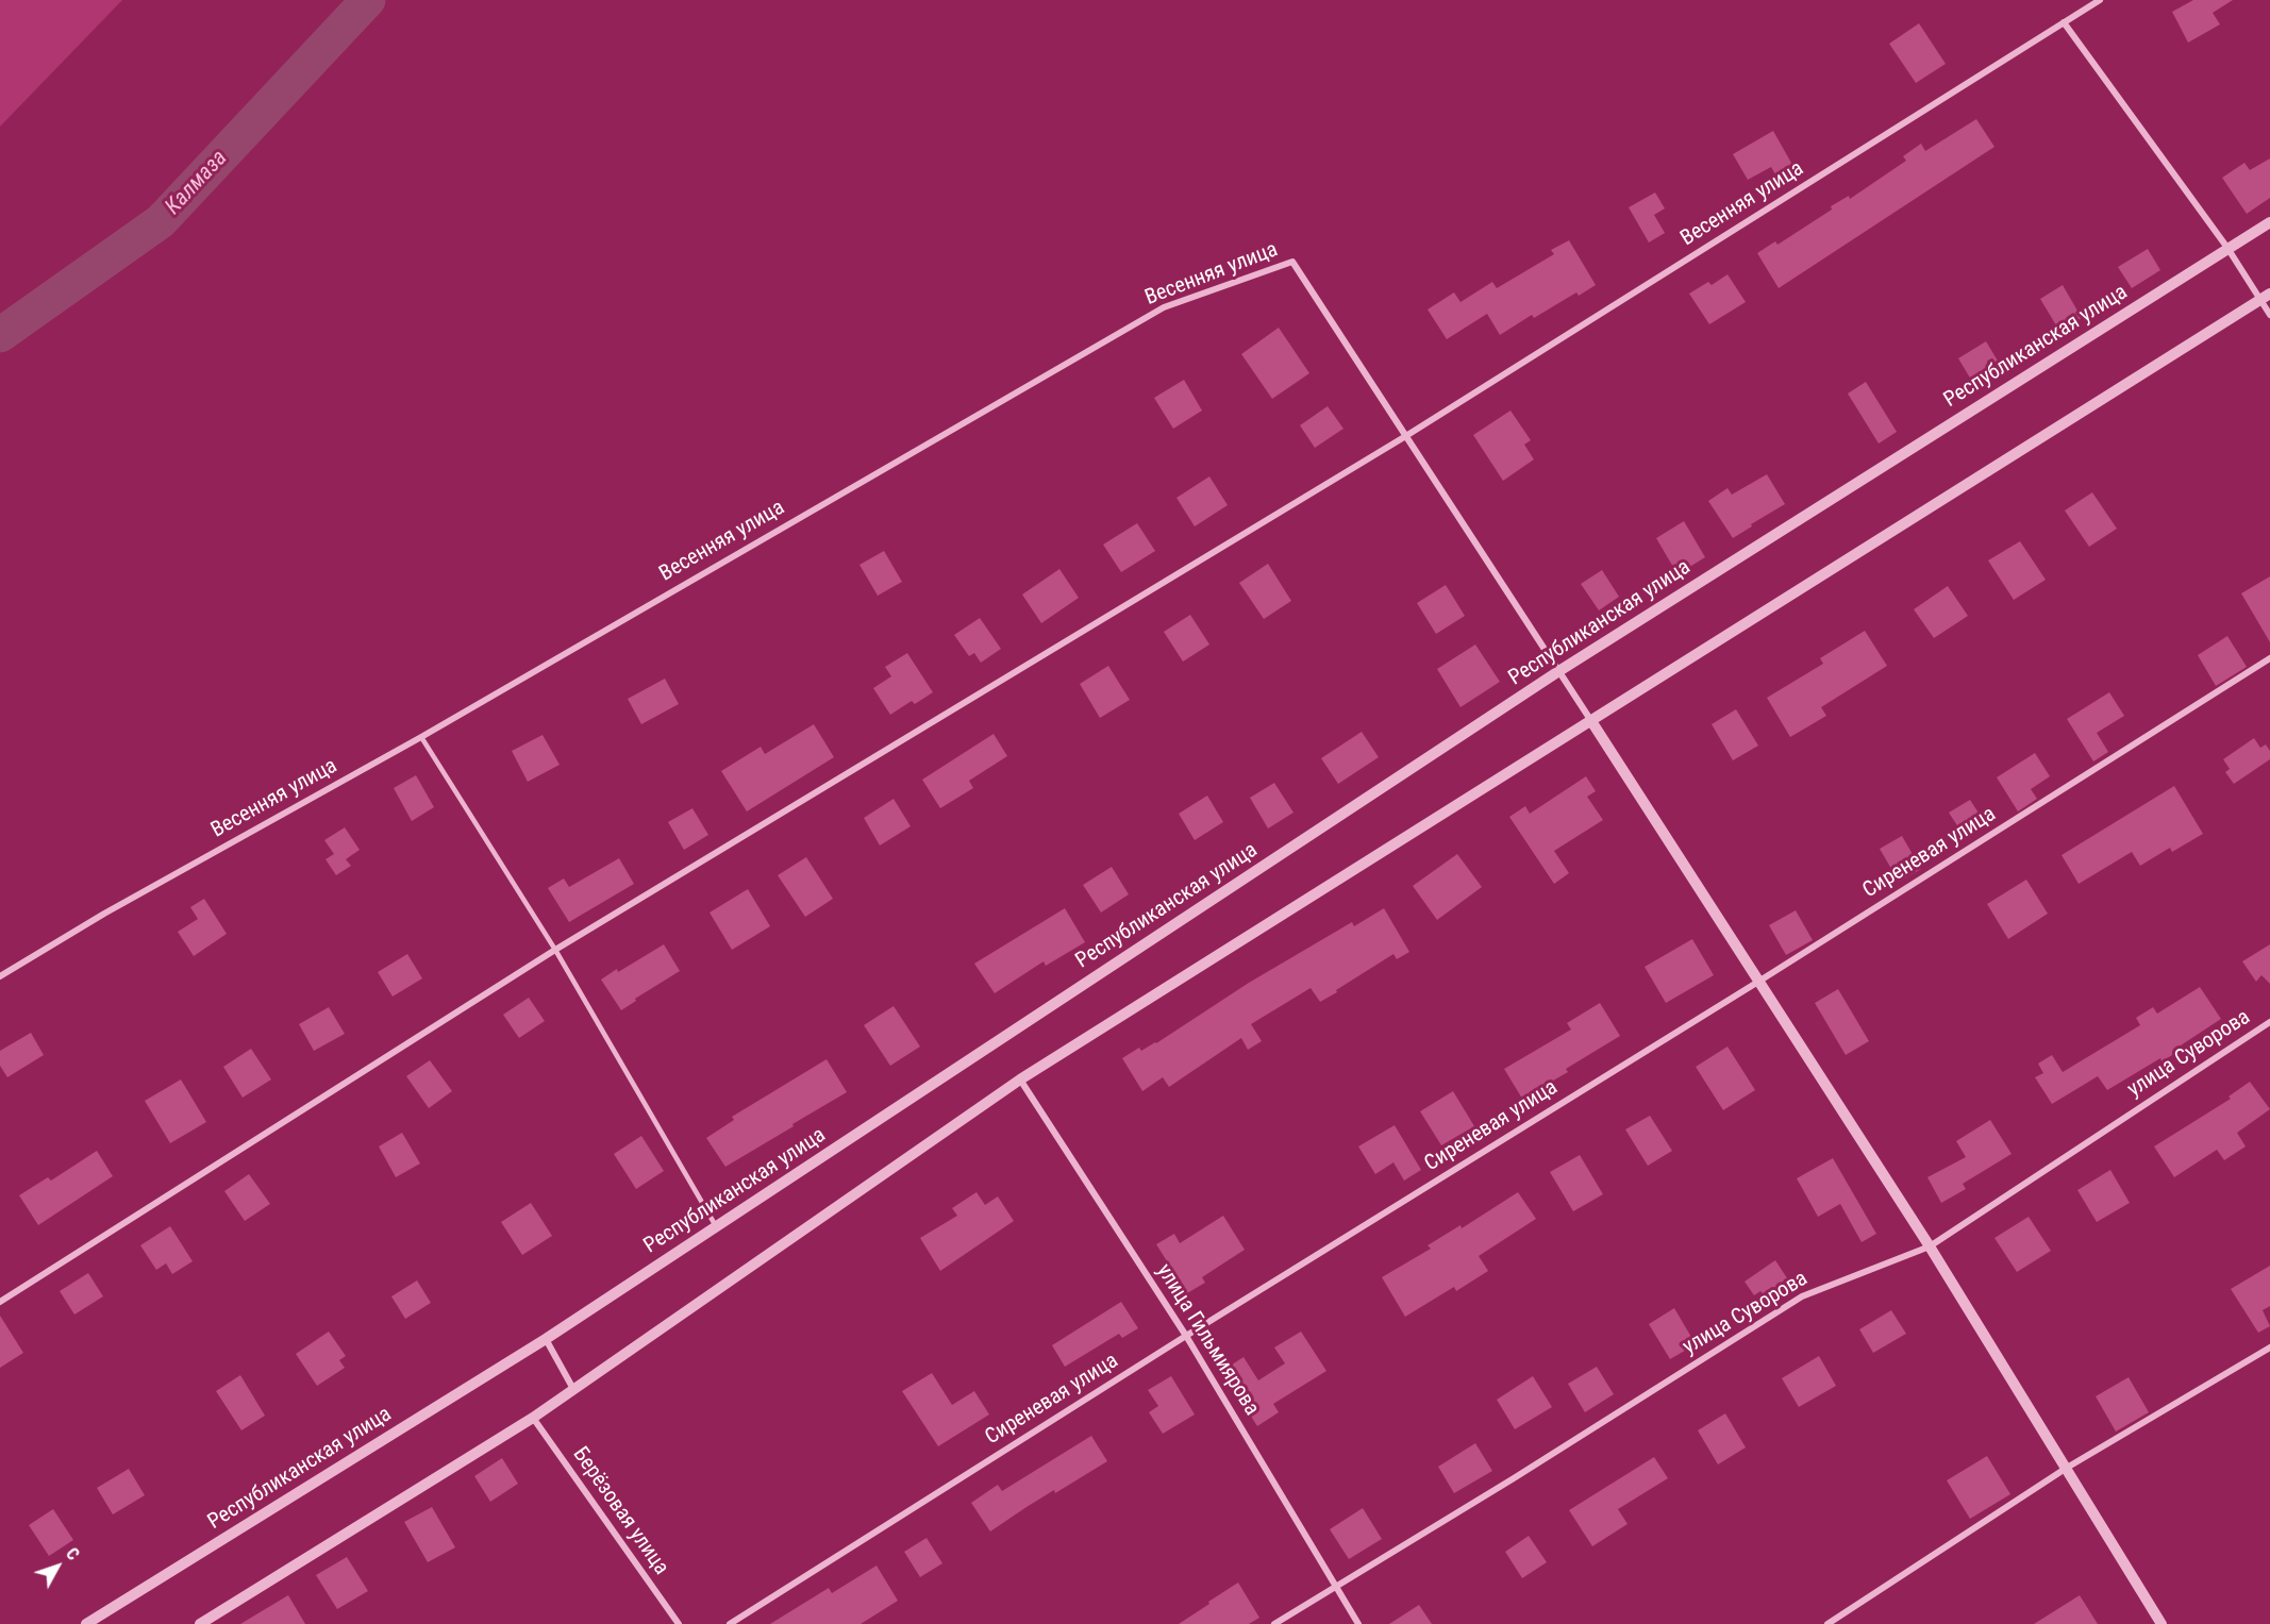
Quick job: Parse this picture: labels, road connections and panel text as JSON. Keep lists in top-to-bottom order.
{
  "streets": {
    "street": [
      "Весенняя улица",
      "Республиканская улица",
      "Сиреневая улица",
      "улица Суворова",
      "улица Гильмиярова",
      "Берёзовая улица"
    ]
  },
  "crossings": [
    ["Весенняя улица", "Республиканская улица"],
    ["Сиреневая улица", "улица Гильмиярова"],
    ["улица Суворова", "улица Гильмиярова"]
  ],
  "water": ["Калмаза"],
  "north": "top right"
}
